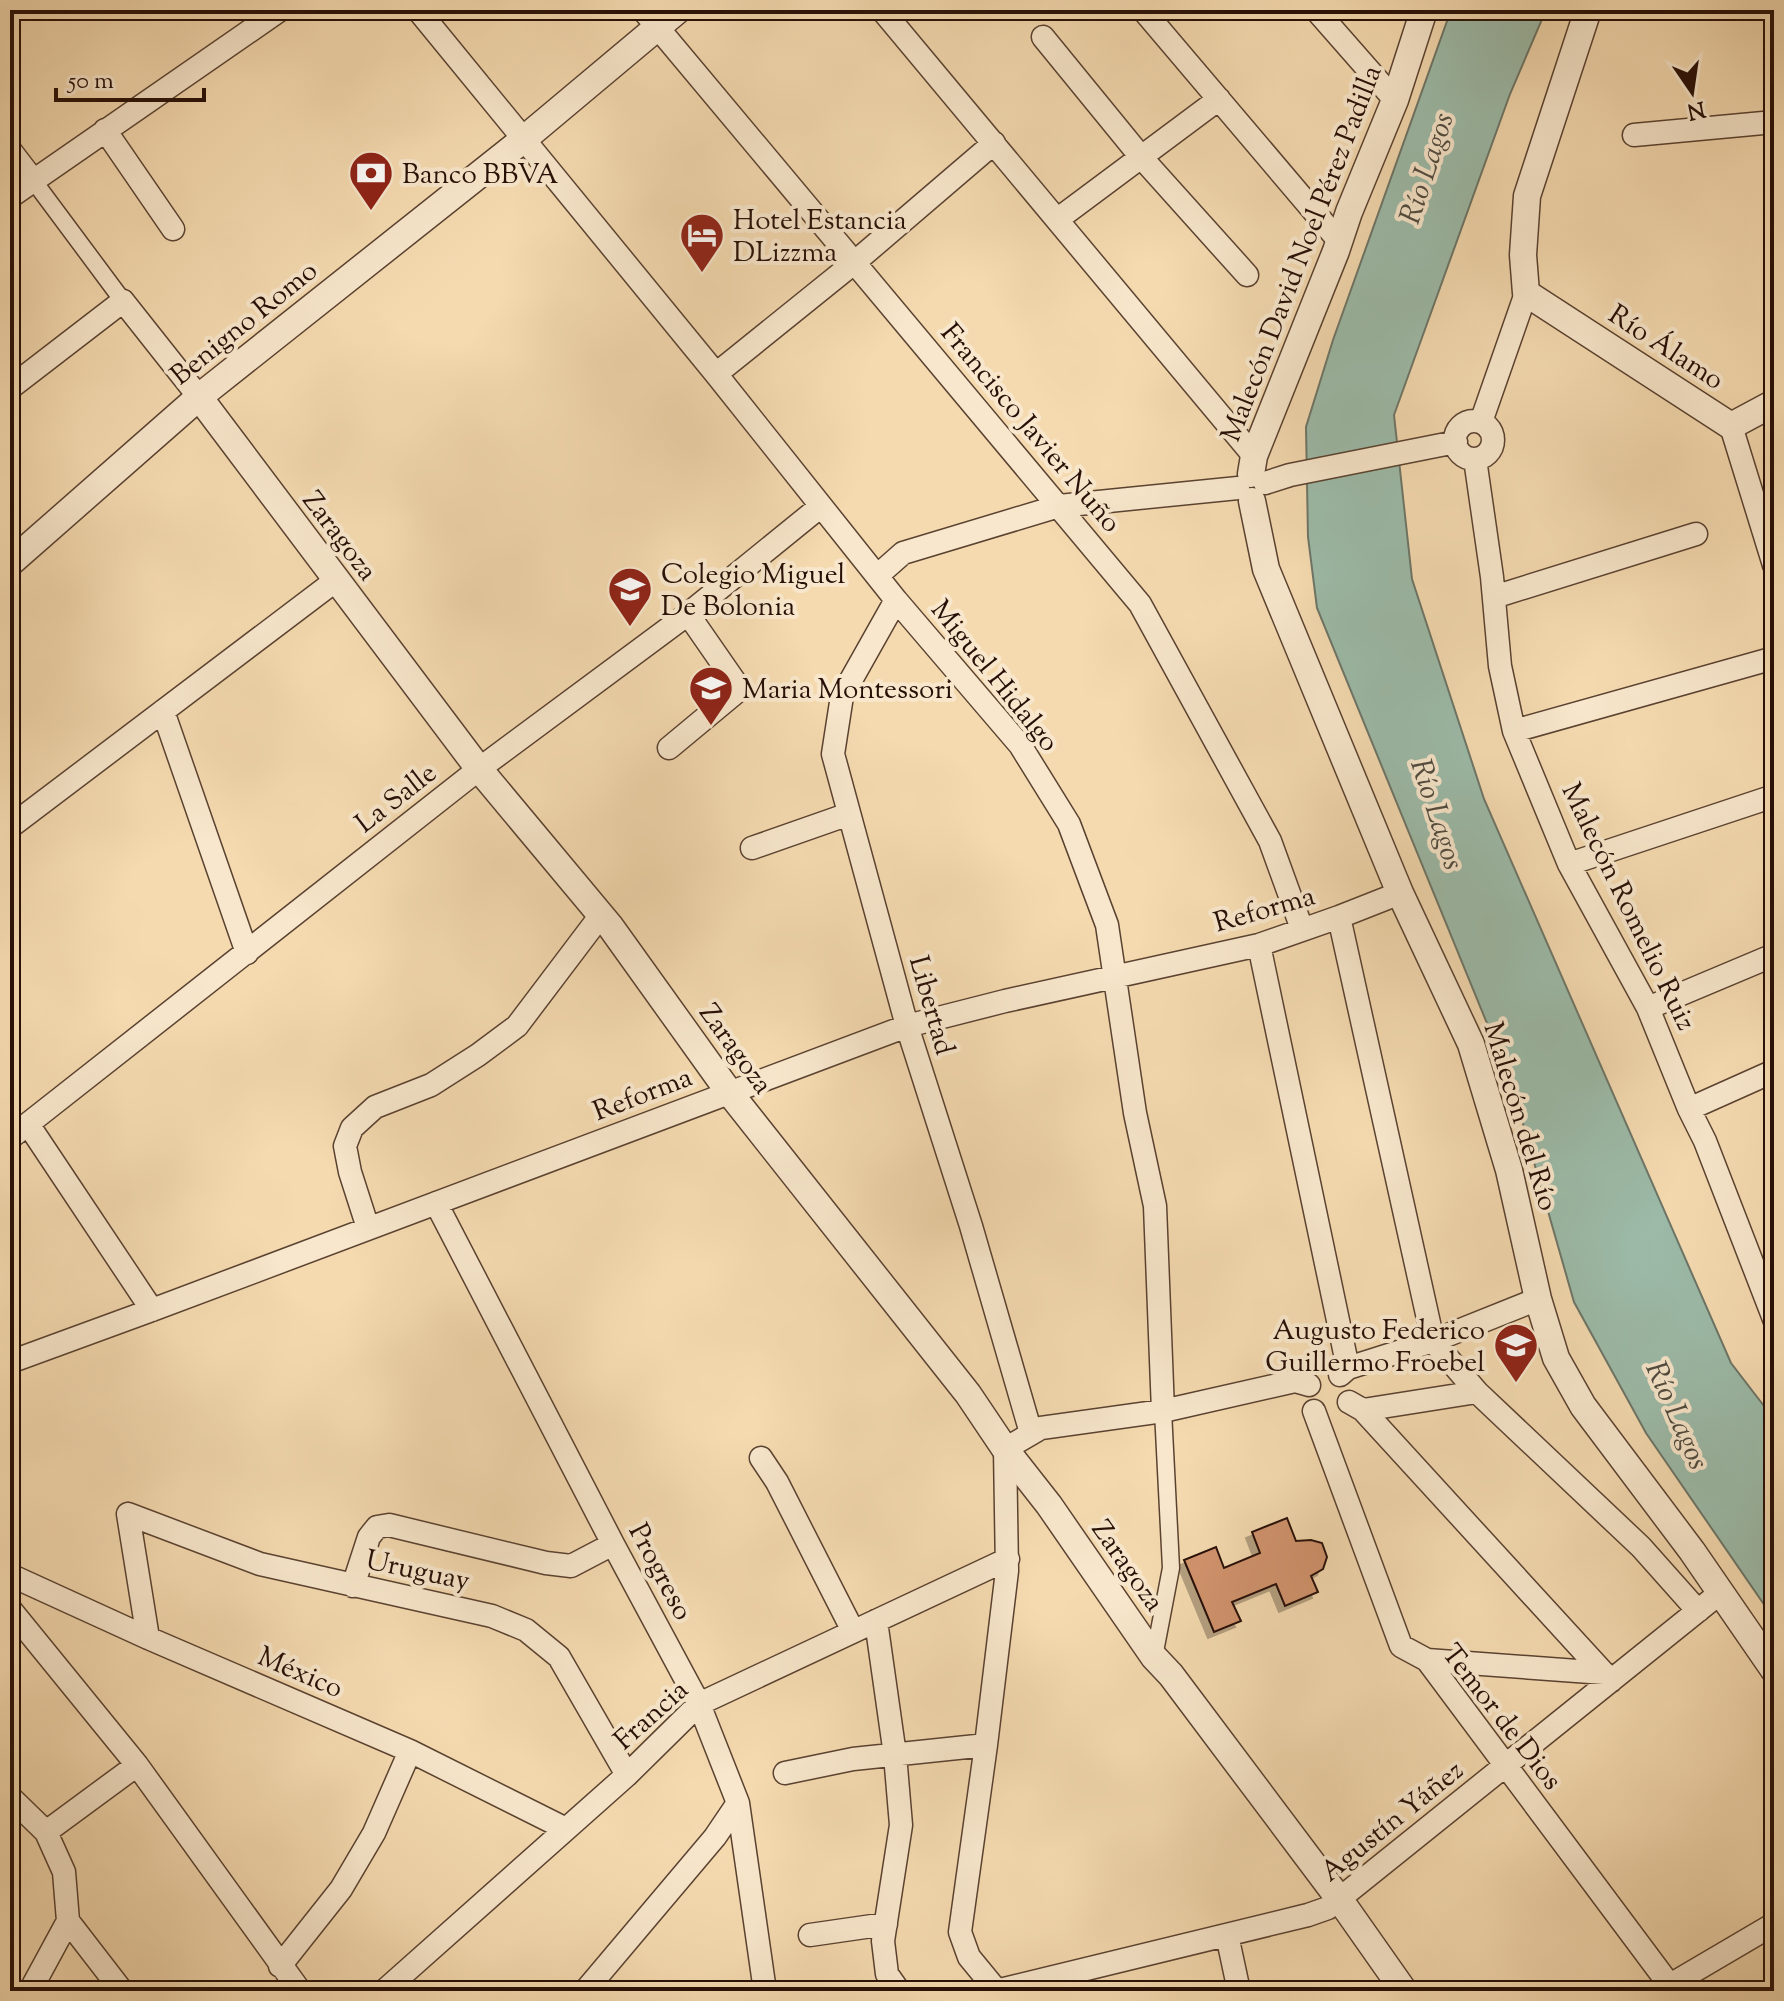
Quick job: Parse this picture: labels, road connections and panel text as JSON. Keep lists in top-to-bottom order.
{
  "streets": {
    "street": [
      "Malecón David Noel Pérez Padilla",
      "Benigno Romo",
      "Río Álamo",
      "Francisco Javier Nuño",
      "Zaragoza",
      "Miguel Hidalgo",
      "La Salle",
      "Malecón Romelio Ruiz",
      "Reforma",
      "Libertad",
      "Malecón del Río",
      "Uruguay",
      "Progreso",
      "México",
      "Francia",
      "Temor de Dios",
      "Agustín Yáñez"
    ]
  },
  "crossings": [
    ["Malecón David Noel Pérez Padilla", "Malecón del Río"],
    ["Benigno Romo", "Francisco Javier Nuño"],
    ["Benigno Romo", "Zaragoza"],
    ["Benigno Romo", "Miguel Hidalgo"],
    ["Francisco Javier Nuño", "Reforma"],
    ["Zaragoza", "La Salle"],
    ["Zaragoza", "Reforma"],
    ["Zaragoza", "Agustín Yáñez"],
    ["Miguel Hidalgo", "La Salle"],
    ["Miguel Hidalgo", "Reforma"],
    ["Miguel Hidalgo", "Libertad"],
    ["Reforma", "Libertad"],
    ["Reforma", "Malecón del Río"],
    ["Reforma", "Progreso"],
    ["Malecón del Río", "Agustín Yáñez"],
    ["Uruguay", "México"],
    ["Uruguay", "Francia"],
    ["Progreso", "Francia"],
    ["México", "Francia"],
    ["Temor de Dios", "Agustín Yáñez"]
  ],
  "water": ["Río Lagos"],
  "places": {
    "bank": ["Banco BBVA"],
    "hotel": ["Hotel Estancia DLizzma"],
    "school or university": ["Colegio Miguel De Bolonia", "Maria Montessori", "Augusto Federico Guillermo Froebel"]
  },
  "scale_bar": "50 m",
  "north": "bottom"
}
